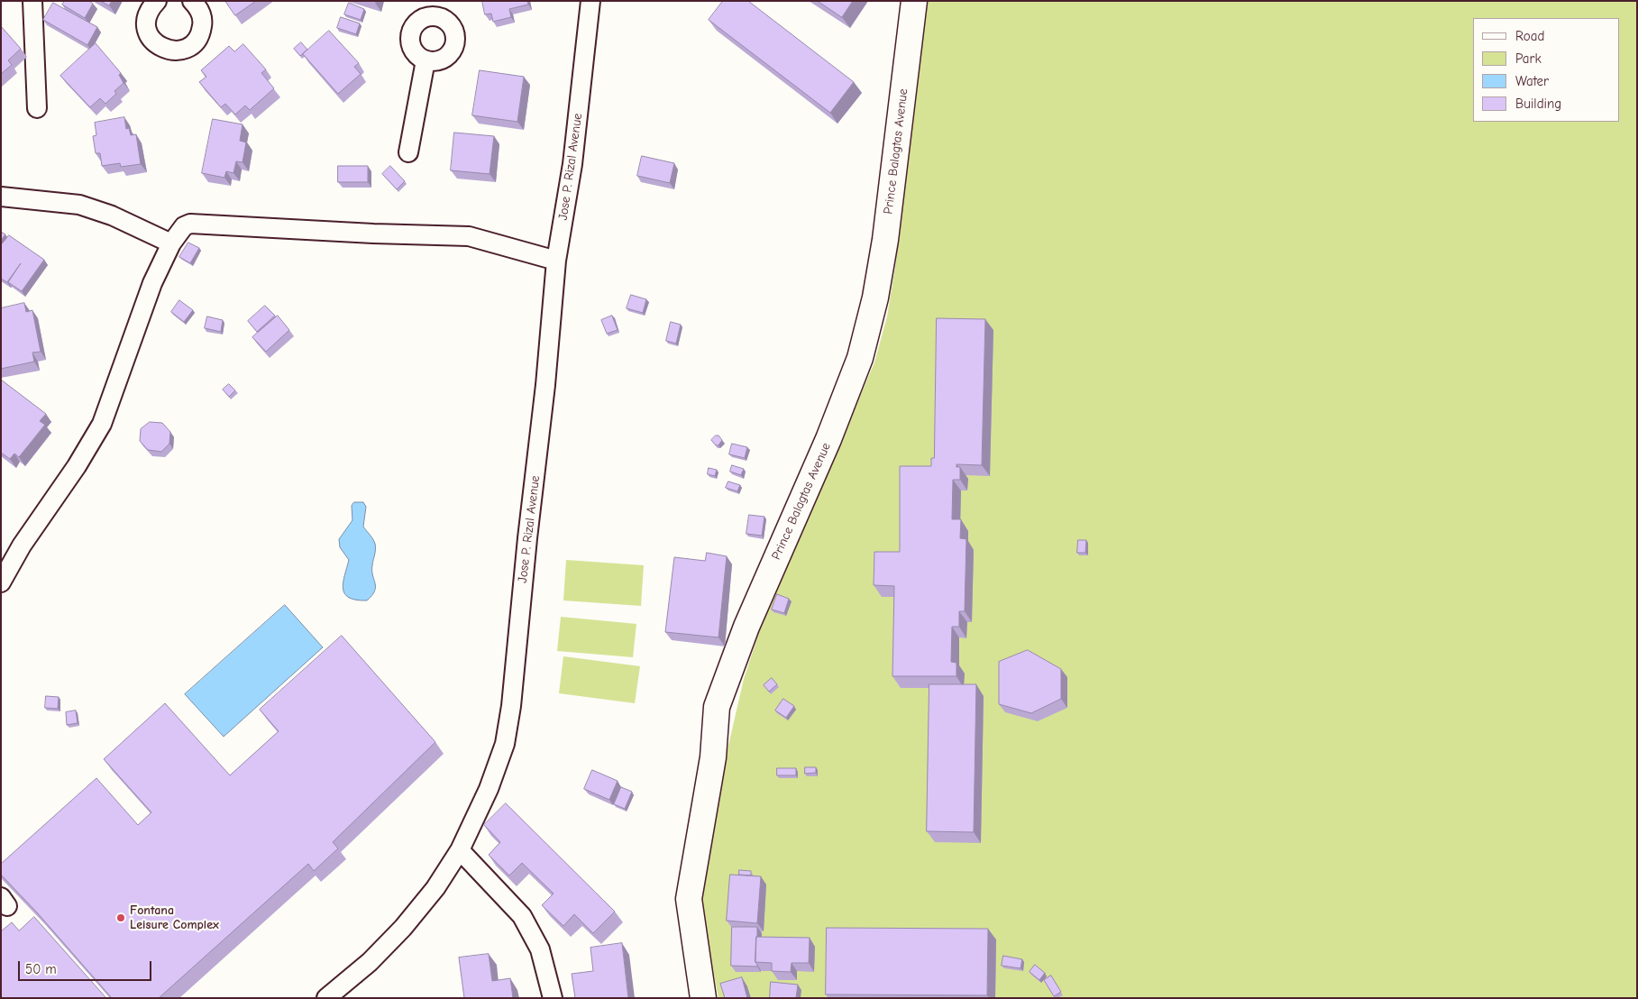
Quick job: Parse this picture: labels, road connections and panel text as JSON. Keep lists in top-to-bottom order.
{
  "streets": {
    "main road": ["Prince Balagtas Avenue"],
    "street": ["Jose P. Rizal Avenue"]
  },
  "places": ["Fontana Leisure Complex"],
  "legend": [
    "Road",
    "Park",
    "Water",
    "Building"
  ],
  "scale_bar": "50 m"
}
